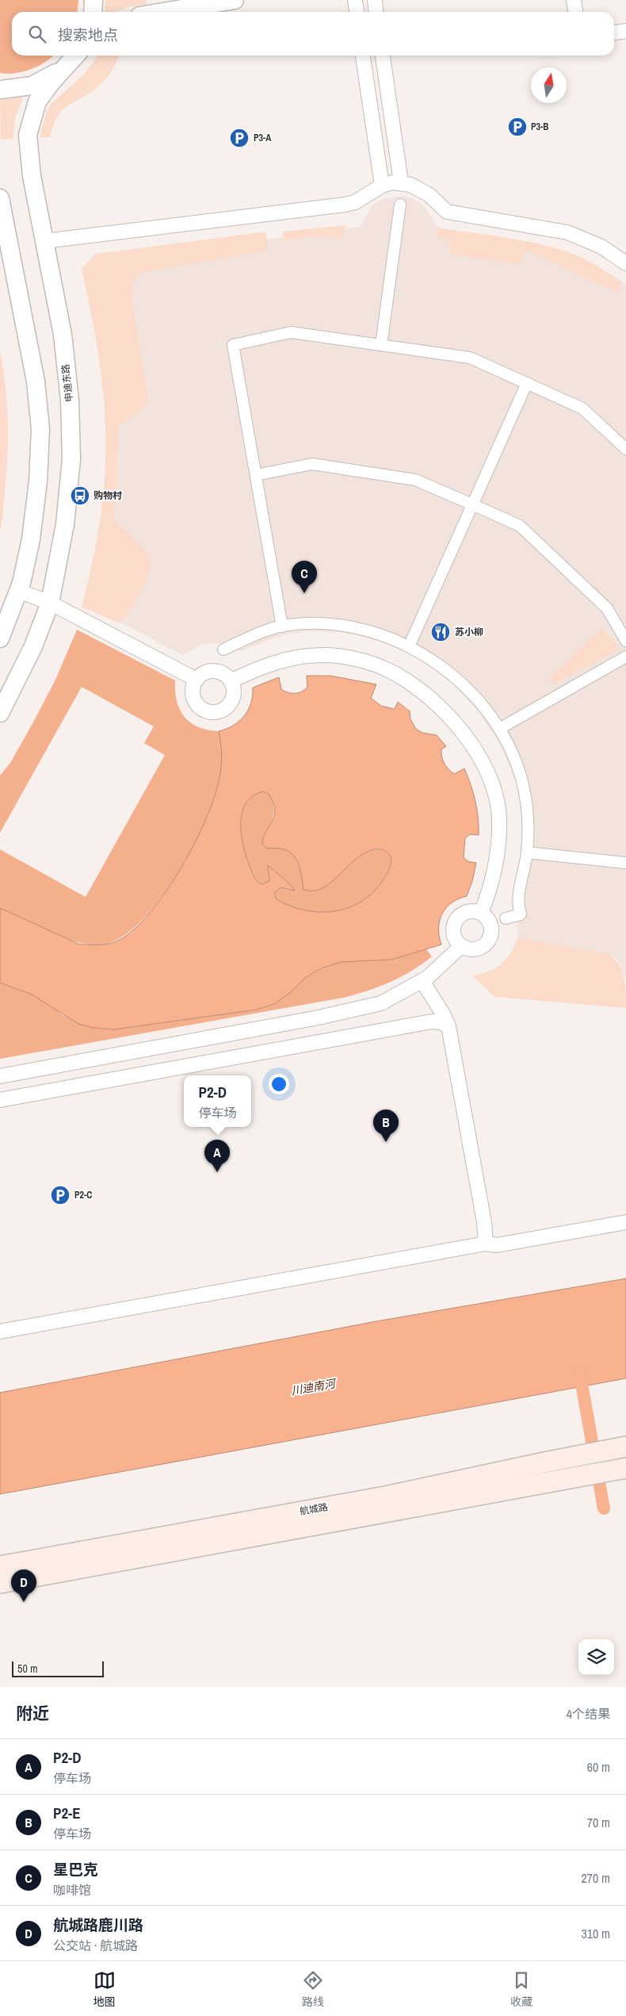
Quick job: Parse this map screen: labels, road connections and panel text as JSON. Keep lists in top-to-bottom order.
{
  "streets": {
    "main road": ["航城路"],
    "street": ["申迪东路"]
  },
  "water": ["川迪南河"],
  "places": {
    "parking": ["P3-B", "P3-A", "P2-C"],
    "bus stop": ["购物村"],
    "restaurant": ["苏小柳"]
  },
  "scale_bar": "50 m",
  "north": "top",
  "page": {
    "search": "搜索地点",
    "pins": [
      "C",
      "B",
      "A",
      "D"
    ],
    "popup": ["P2-D", "停车场"],
    "scale": "50 m",
    "heading": ["附近", "4个结果"],
    "list": [
      {
        "mark": "A",
        "name": "P2-D",
        "note": "停车场",
        "value": "60 m"
      },
      {
        "mark": "B",
        "name": "P2-E",
        "note": "停车场",
        "value": "70 m"
      },
      {
        "mark": "C",
        "name": "星巴克",
        "note": "咖啡馆",
        "value": "270 m"
      },
      {
        "mark": "D",
        "name": "航城路鹿川路",
        "note": "公交站 · 航城路",
        "value": "310 m"
      }
    ],
    "nav": ["地图", "路线", "收藏"]
  }
}
